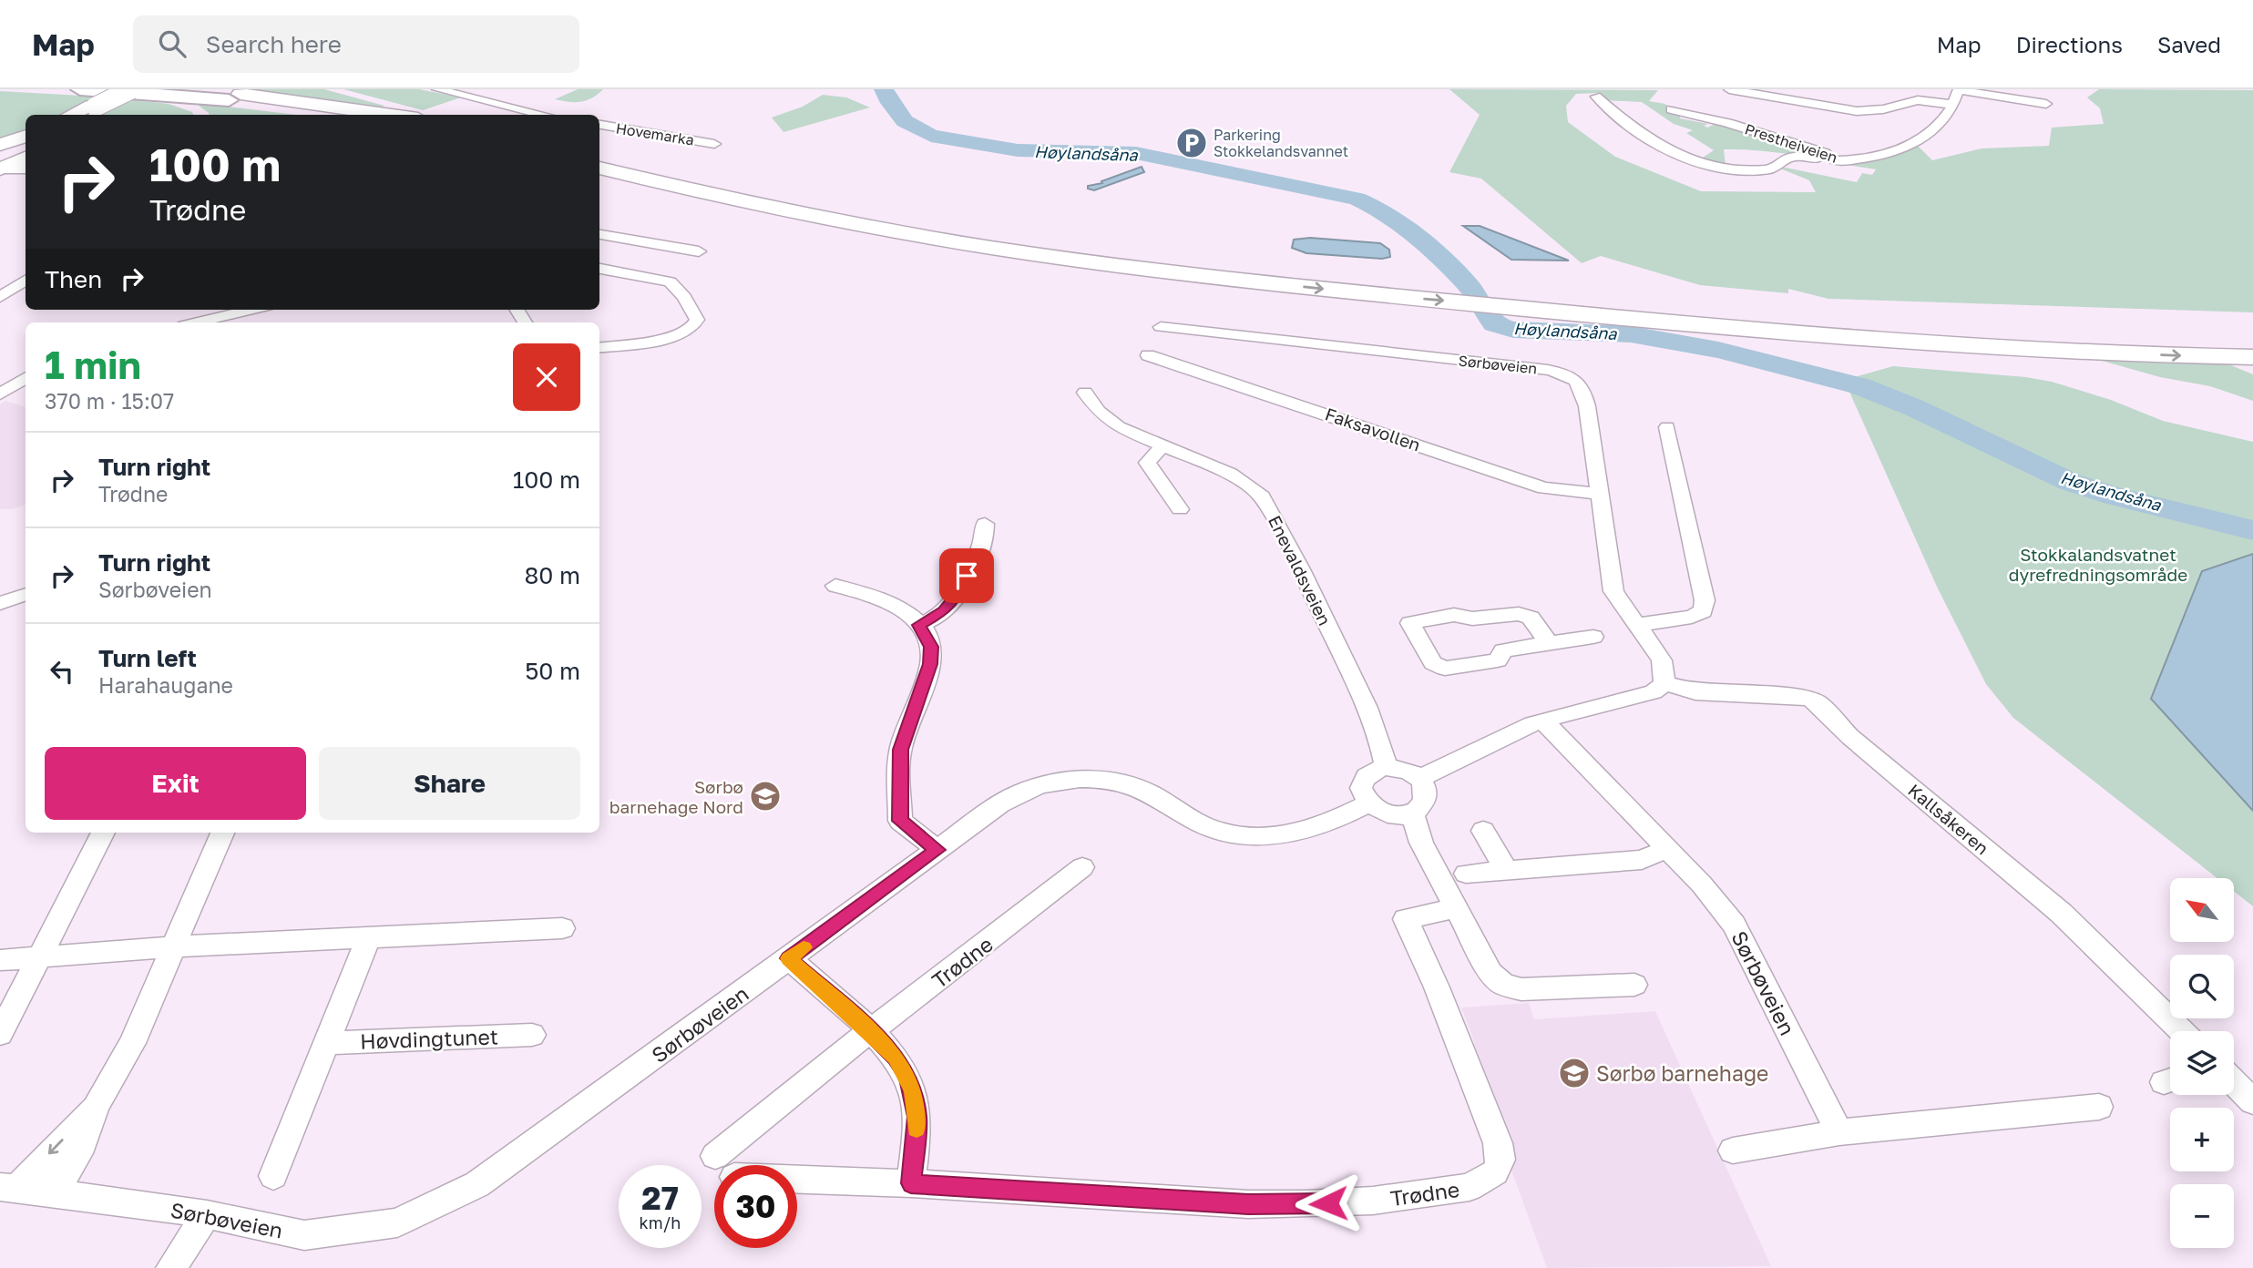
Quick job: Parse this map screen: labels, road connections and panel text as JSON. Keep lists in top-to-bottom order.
{
  "streets": {
    "street": [
      "Hovemarka",
      "Prestheiveien",
      "Sørbøveien",
      "Faksavollen",
      "Enevaldsveien",
      "Kallsåkeren",
      "Trødne",
      "Høvdingtunet"
    ]
  },
  "crossings": [
    ["Sørbøveien", "Faksavollen"],
    ["Sørbøveien", "Enevaldsveien"],
    ["Sørbøveien", "Kallsåkeren"]
  ],
  "water": ["Høylandsåna"],
  "parks": ["Stokkalandsvatnet dyrefredningsområde"],
  "places": {
    "parking": ["Parkering Stokkelandsvannet"],
    "school or university": ["Sørbø barnehage Nord", "Sørbø barnehage"]
  },
  "north": "top left",
  "page": {
    "header": "Map",
    "search": "Search here",
    "nav": ["Map", "Directions", "Saved"],
    "turn": ["100 m", "Trødne"],
    "then": "Then",
    "heading": ["1 min", "370 m · 15:07"],
    "list": [
      {
        "name": "Turn right",
        "note": "Trødne",
        "value": "100 m"
      },
      {
        "name": "Turn right",
        "note": "Sørbøveien",
        "value": "80 m"
      },
      {
        "name": "Turn left",
        "note": "Harahaugane",
        "value": "50 m"
      }
    ],
    "buttons": ["Exit", "Share"],
    "map_buttons": ["+", "−"],
    "speed": "27 km/h",
    "limit": "30"
  }
}
